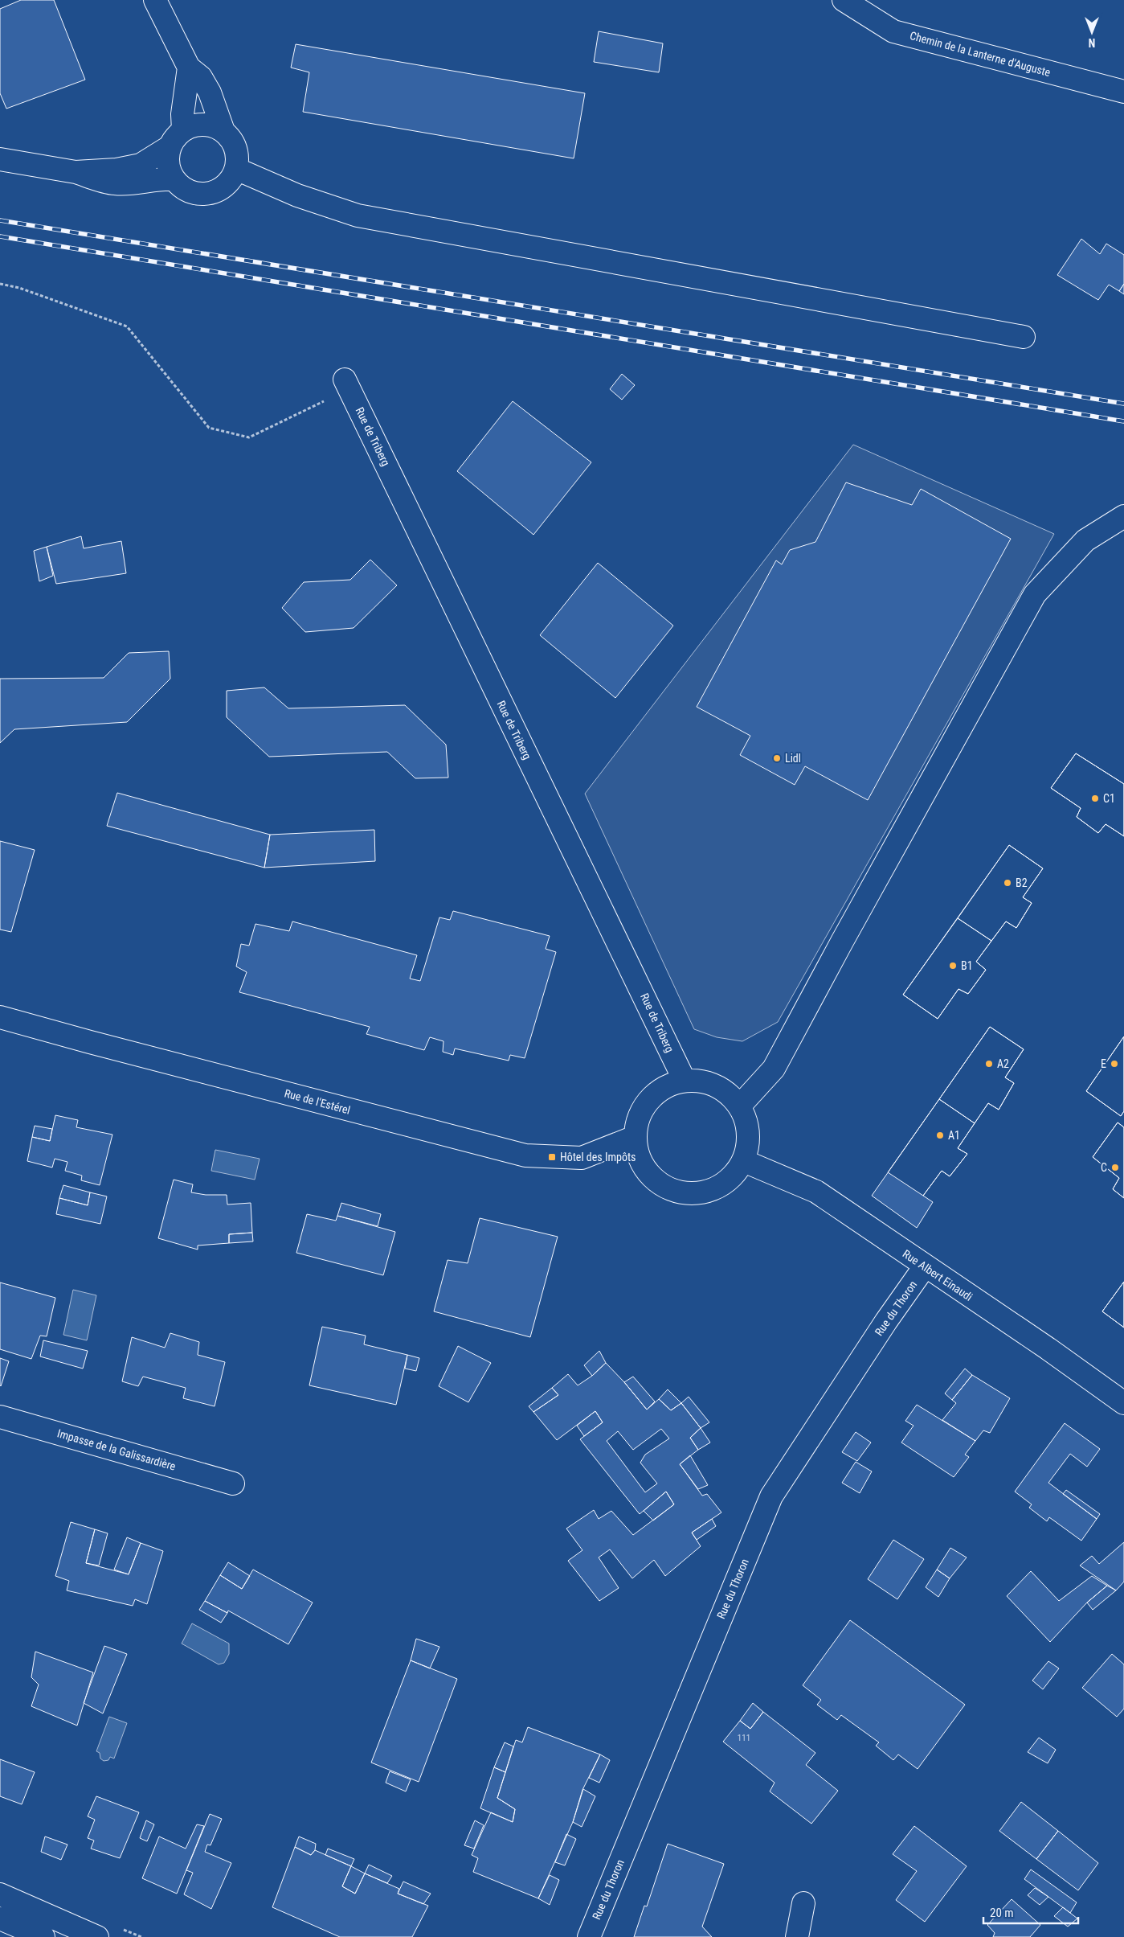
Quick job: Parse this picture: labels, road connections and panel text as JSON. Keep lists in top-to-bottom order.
{
  "streets": {
    "street": [
      "Chemin de la Lanterne d'Auguste",
      "Rue de Triberg",
      "Rue de l'Estérel",
      "Rue Albert Einaudi",
      "Rue du Thoron",
      "Impasse de la Galissardière"
    ]
  },
  "crossings": [
    ["Rue de Triberg", "Rue de l'Estérel"],
    ["Rue de Triberg", "Rue Albert Einaudi"],
    ["Rue de l'Estérel", "Rue Albert Einaudi"],
    ["Rue Albert Einaudi", "Rue du Thoron"]
  ],
  "places": {
    "other": [
      "Lidl",
      "C1",
      "B2",
      "B1",
      "A2",
      "E",
      "A1",
      "C"
    ],
    "transit": ["Hôtel des Impôts"]
  },
  "house_numbers": ["111"],
  "scale_bar": "20 m",
  "north": "bottom"
}
